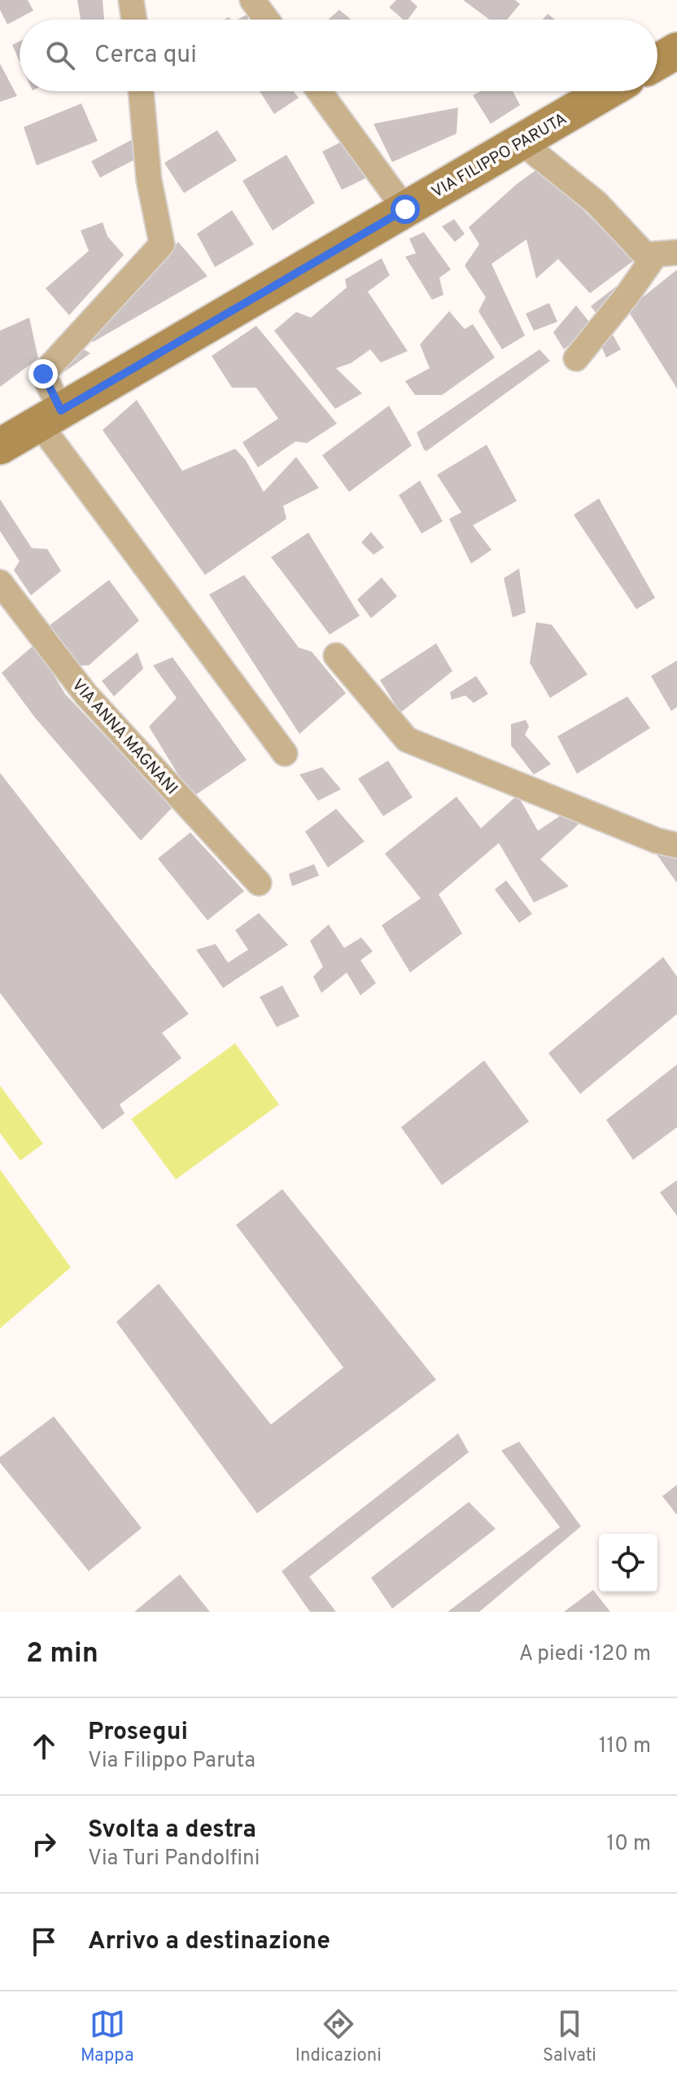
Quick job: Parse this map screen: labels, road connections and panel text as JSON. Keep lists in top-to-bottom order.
{
  "streets": {
    "street": ["VIA FILIPPO PARUTA", "VIA ANNA MAGNANI"]
  },
  "page": {
    "search": "Cerca qui",
    "heading": ["2 min", "A piedi · 120 m"],
    "list": [
      ["Prosegui", "Via Filippo Paruta", "110 m"],
      ["Svolta a destra", "Via Turi Pandolfini", "10 m"],
      "Arrivo a destinazione"
    ],
    "nav": ["Mappa", "Indicazioni", "Salvati"]
  }
}
